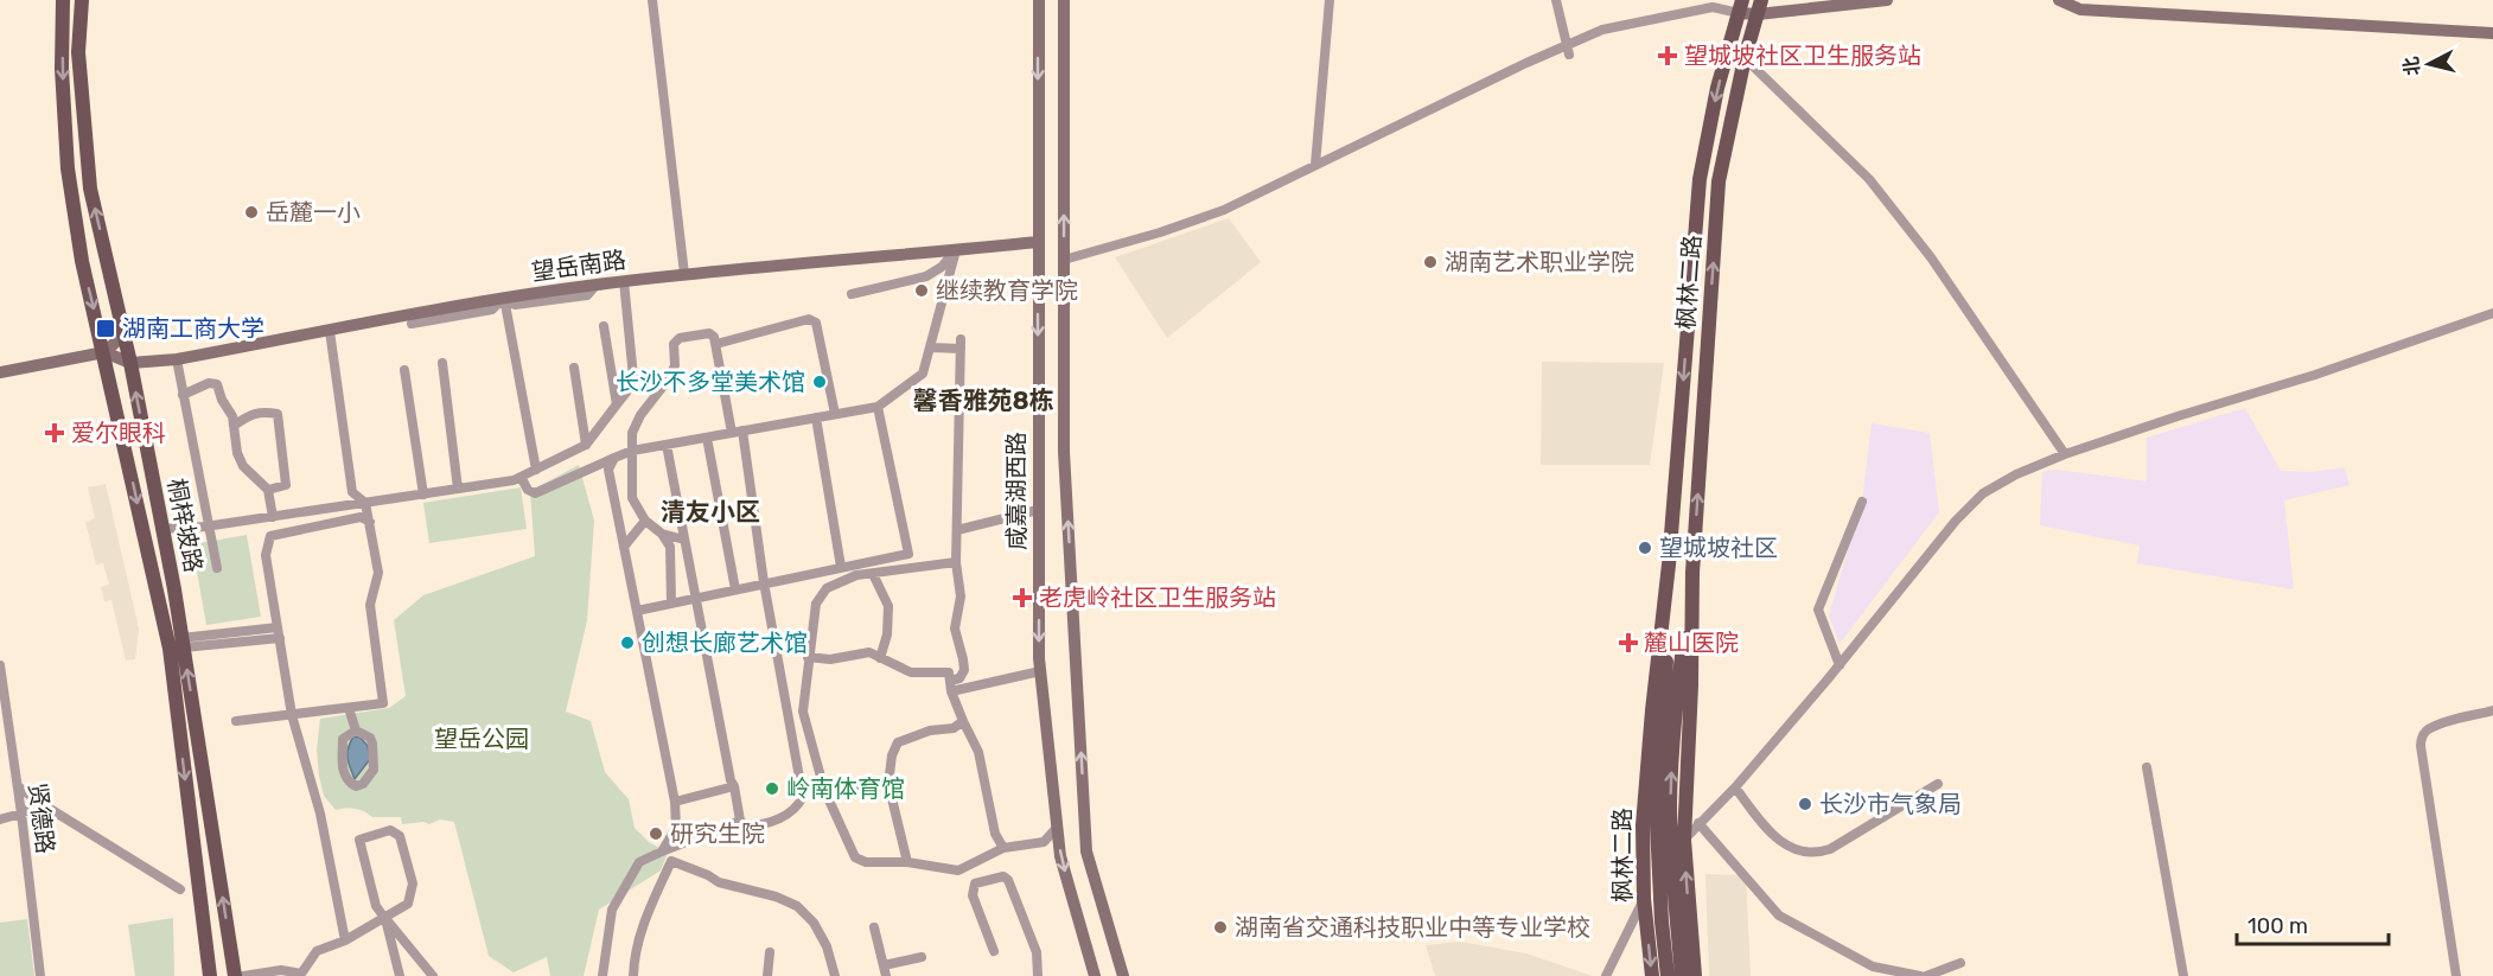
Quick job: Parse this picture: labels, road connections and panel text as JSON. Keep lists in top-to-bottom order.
{
  "streets": {
    "main road": [
      "望岳南路",
      "枫林二路",
      "咸嘉湖西路",
      "桐梓坡路"
    ],
    "street": ["贤德路"]
  },
  "crossings": [
    ["望岳南路", "咸嘉湖西路"],
    ["望岳南路", "桐梓坡路"]
  ],
  "districts": ["馨香雅苑8栋", "清友小区"],
  "parks": ["望岳公园"],
  "places": {
    "health": [
      "望城坡社区卫生服务站",
      "爱尔眼科",
      "老虎岭社区卫生服务站",
      "麓山医院"
    ],
    "other": [
      "岳麓一小",
      "湖南艺术职业学院",
      "继续教育学院",
      "长沙不多堂美术馆",
      "望城坡社区",
      "创想长廊艺术馆",
      "岭南体育馆",
      "长沙市气象局",
      "研究生院",
      "湖南省交通科技职业中等专业学校"
    ],
    "transit": ["湖南工商大学"]
  },
  "scale_bar": "100 m",
  "north": "left"
}
